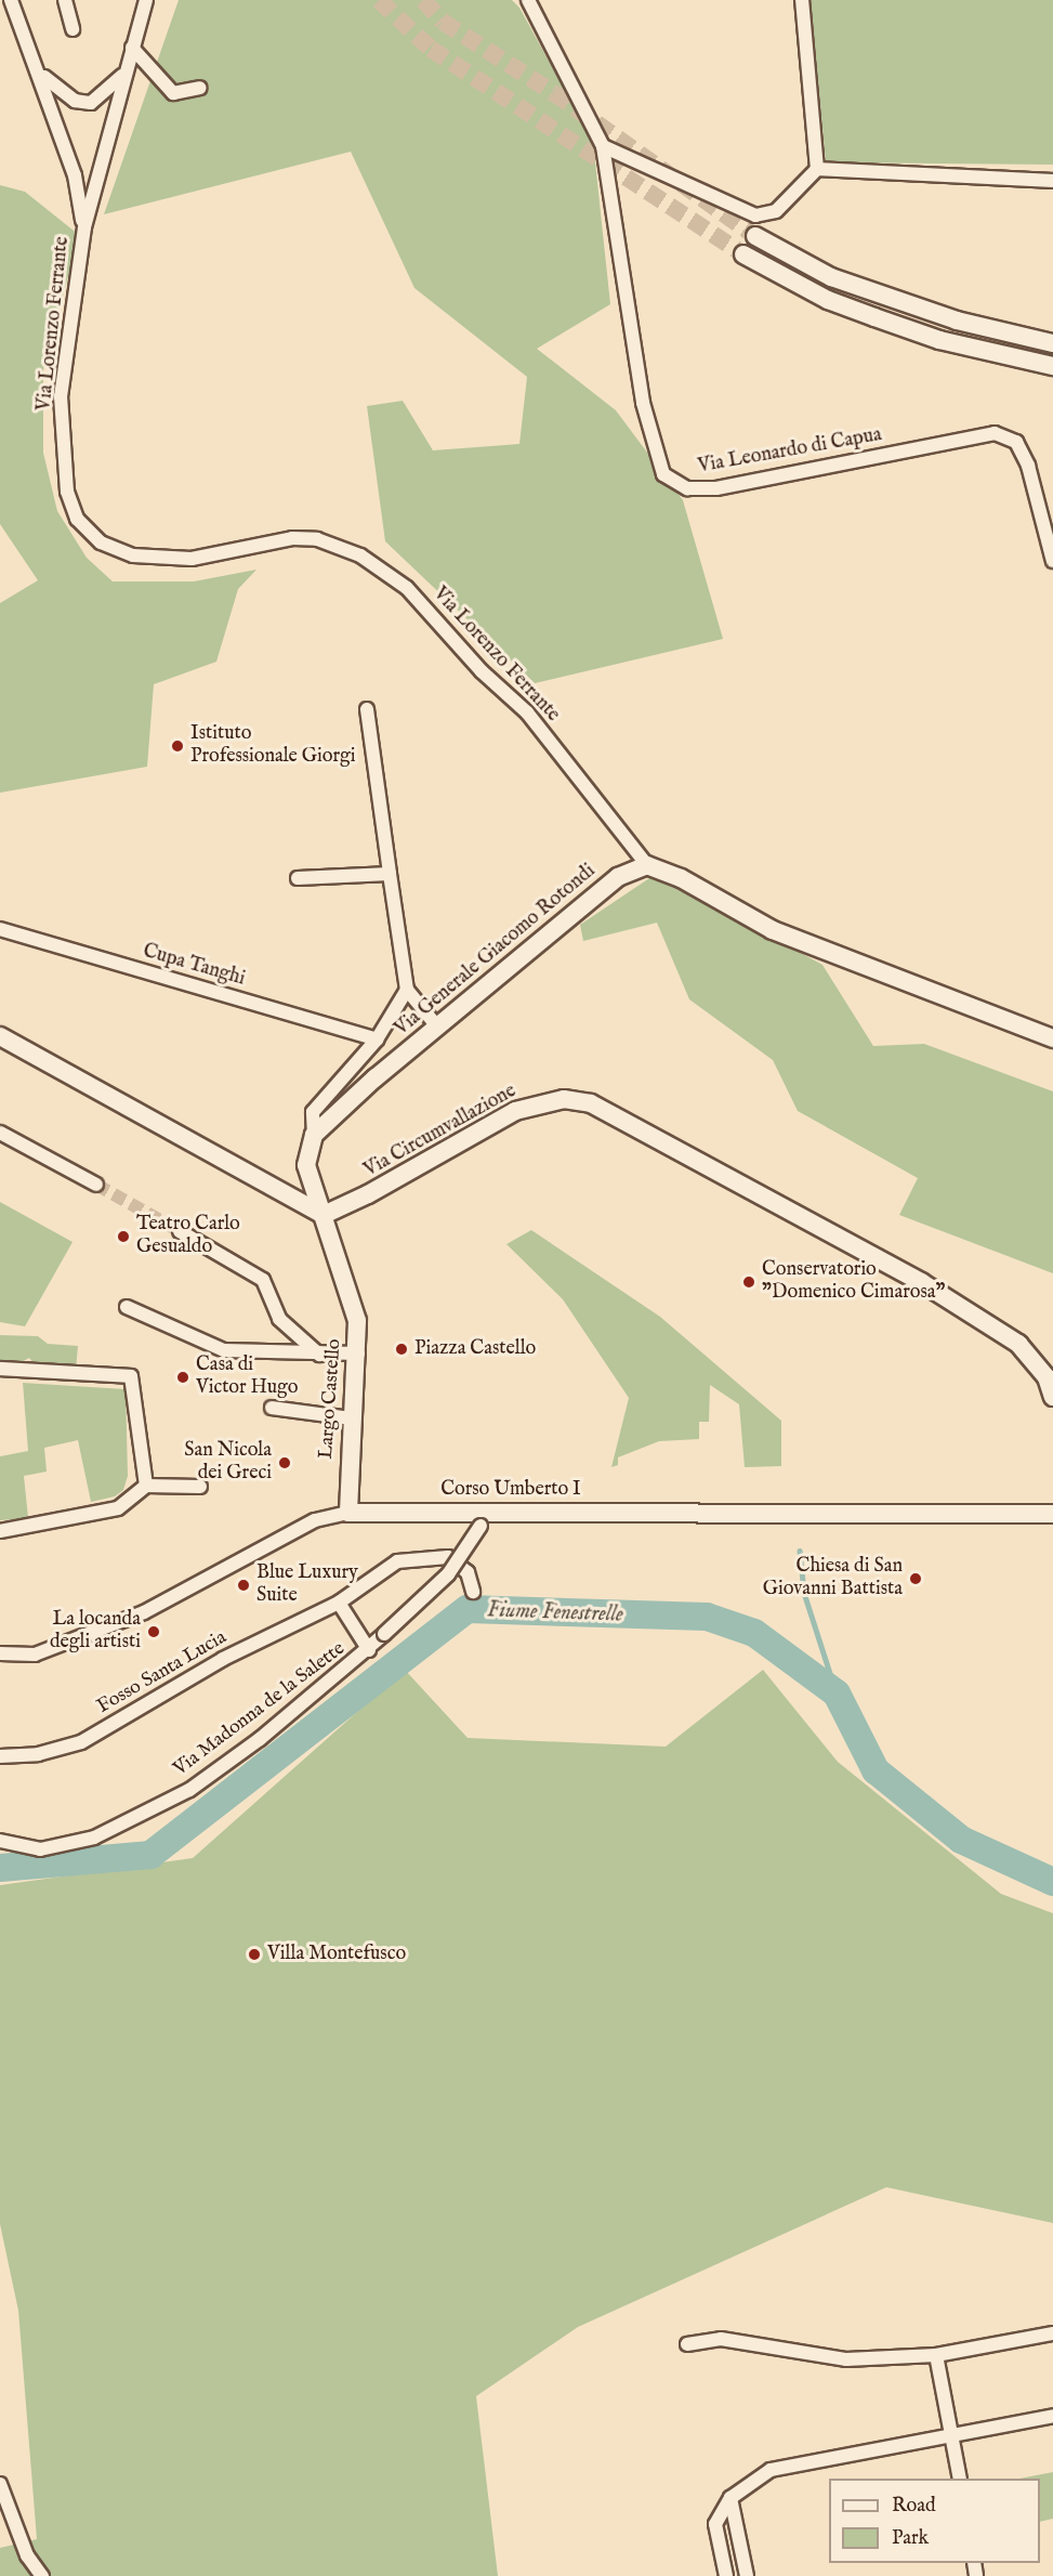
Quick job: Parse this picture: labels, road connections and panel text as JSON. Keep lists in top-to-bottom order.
{
  "streets": {
    "street": [
      "Via Lorenzo Ferrante",
      "Via Leonardo di Capua",
      "Via Generale Giacomo Rotondi",
      "Cupa Tanghi",
      "Via Circumvallazione",
      "Largo Castello",
      "Corso Umberto I",
      "Fosso Santa Lucia",
      "Via Madonna de la Salette"
    ]
  },
  "crossings": [
    ["Via Lorenzo Ferrante", "Via Generale Giacomo Rotondi"],
    ["Via Circumvallazione", "Largo Castello"],
    ["Largo Castello", "Corso Umberto I"],
    ["Corso Umberto I", "Via Madonna de la Salette"]
  ],
  "water": ["Fiume Fenestrelle"],
  "places": [
    "Istituto Professionale Giorgi",
    "Teatro Carlo Gesualdo",
    "Conservatorio \"Domenico Cimarosa\"",
    "Piazza Castello",
    "Casa di Victor Hugo",
    "San Nicola dei Greci",
    "Chiesa di San Giovanni Battista",
    "Blue Luxury Suite",
    "La locanda degli artisti",
    "Villa Montefusco"
  ],
  "legend": ["Road", "Park"]
}
